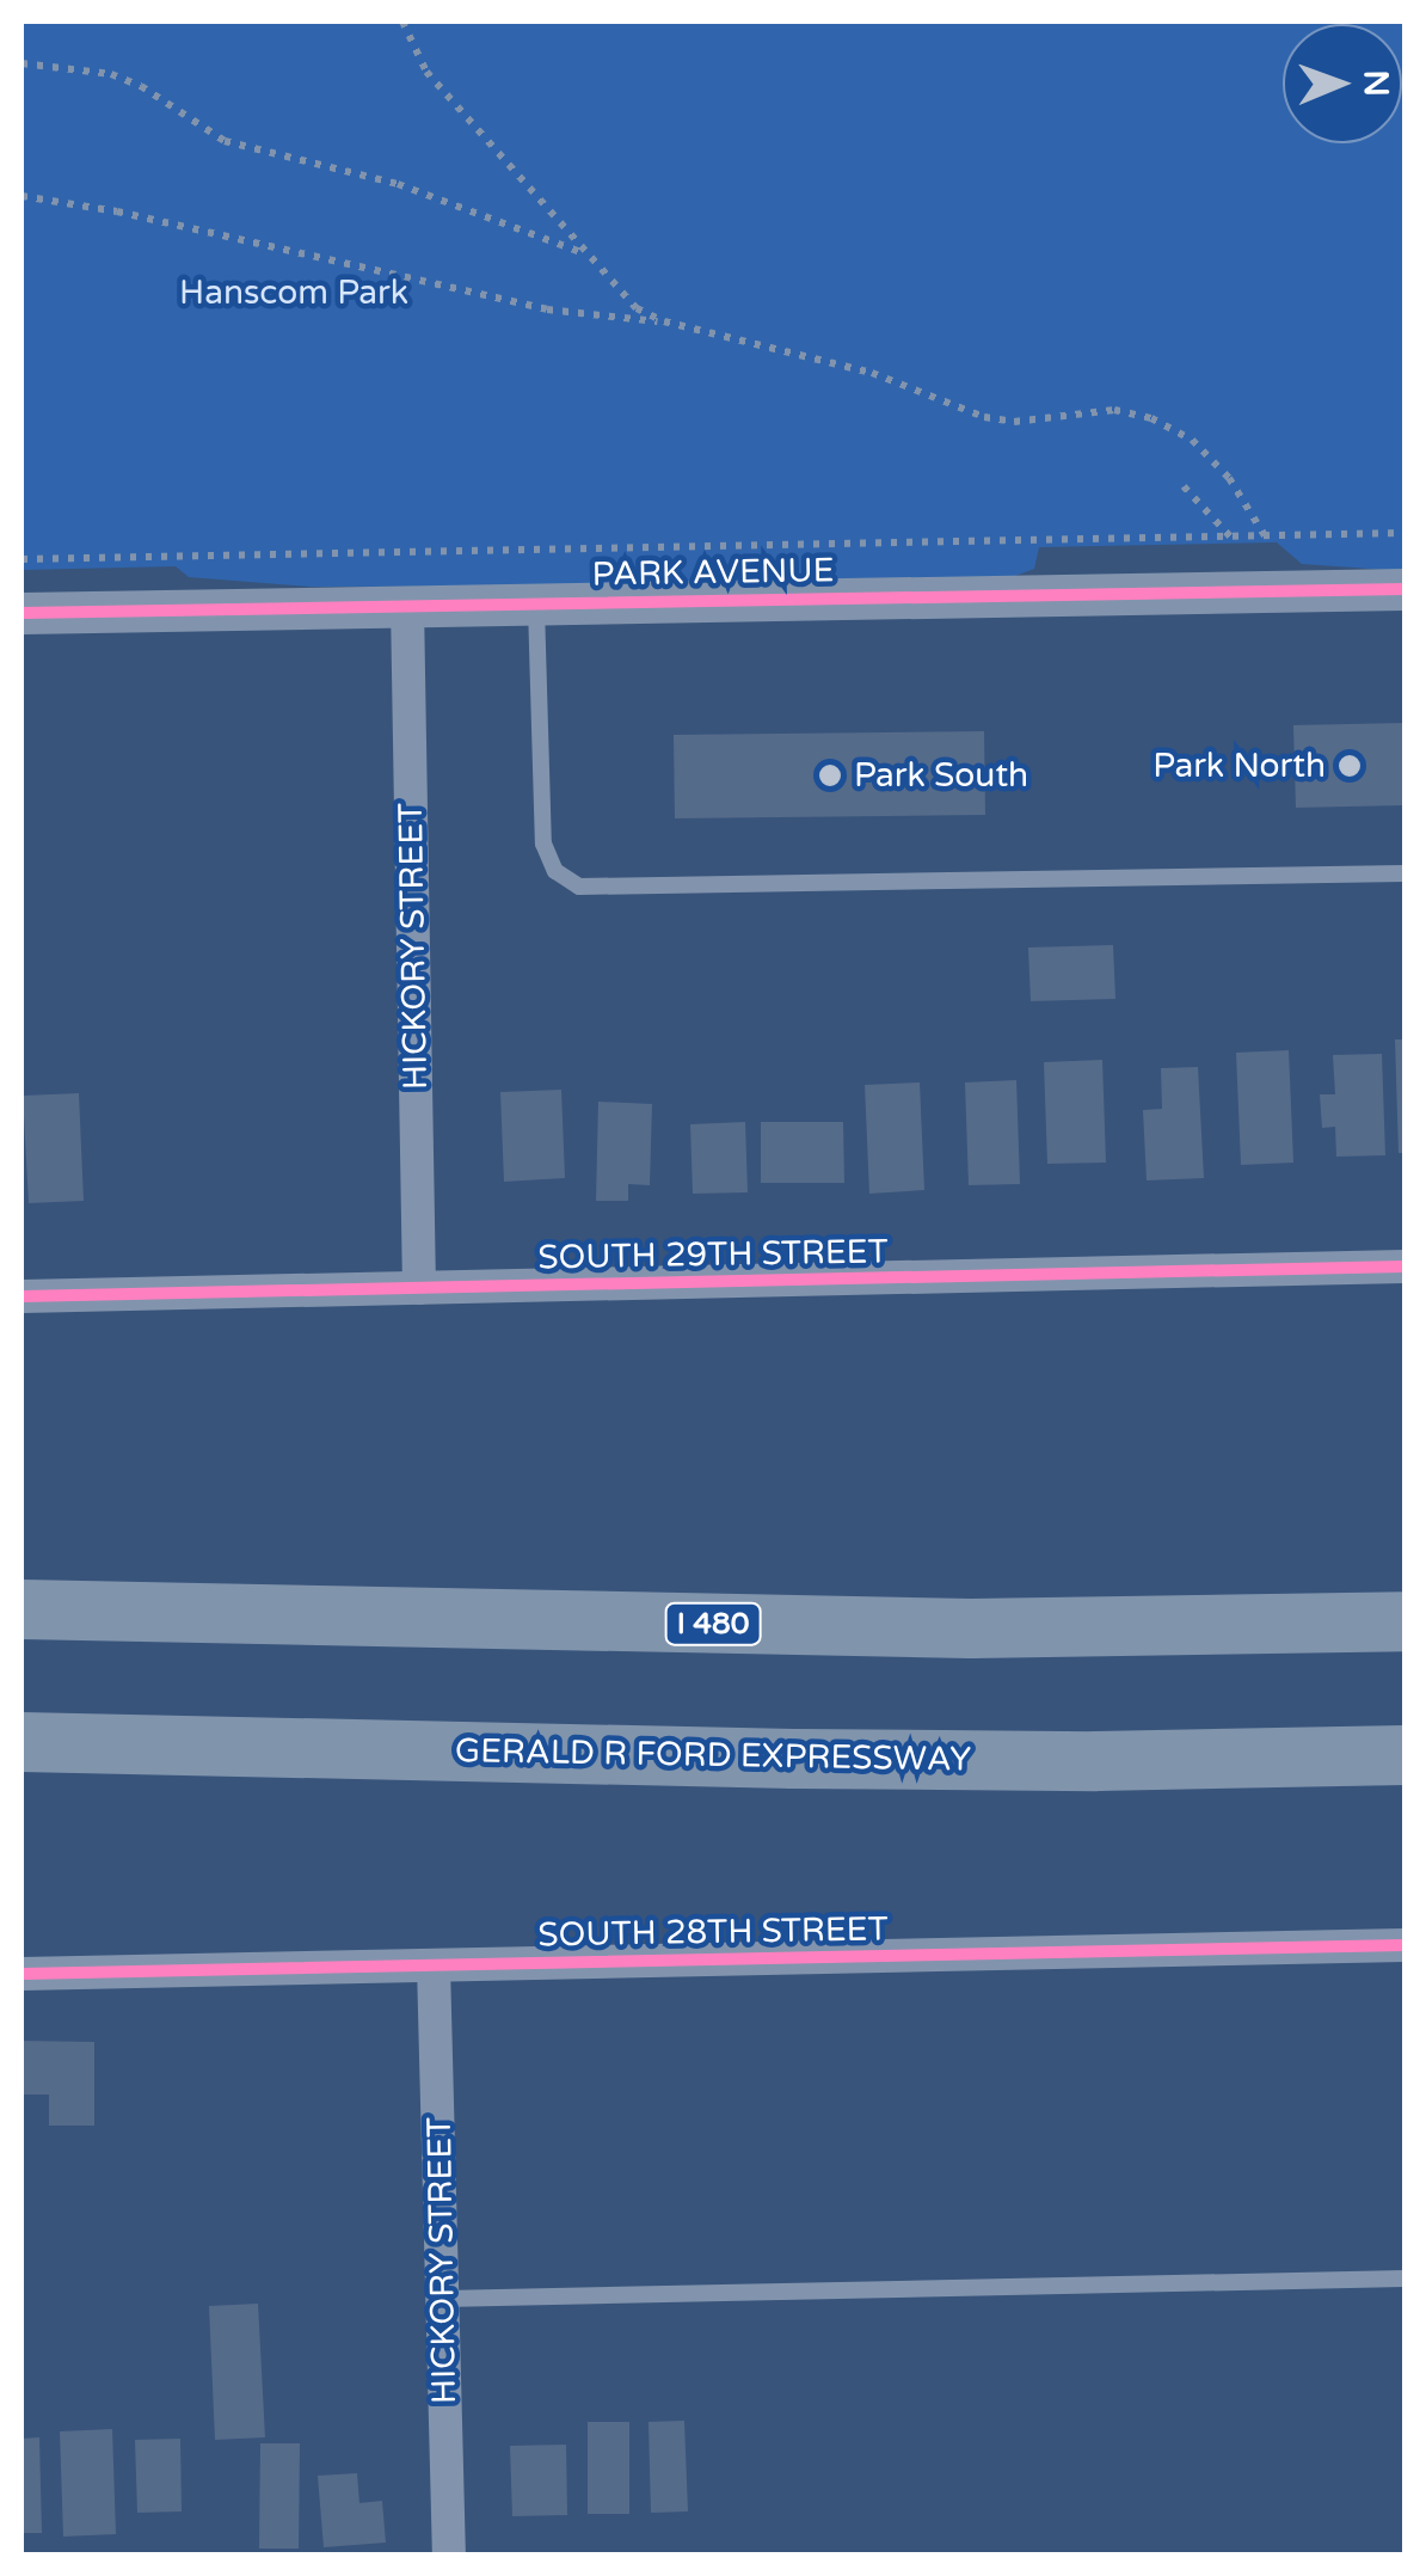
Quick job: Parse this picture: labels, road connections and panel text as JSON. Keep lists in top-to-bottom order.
{
  "streets": {
    "highway": ["I 480", "GERALD R FORD EXPRESSWAY"],
    "street": [
      "PARK AVENUE",
      "HICKORY STREET",
      "SOUTH 29TH STREET",
      "SOUTH 28TH STREET"
    ]
  },
  "crossings": [
    ["PARK AVENUE", "HICKORY STREET"],
    ["HICKORY STREET", "SOUTH 29TH STREET"],
    ["HICKORY STREET", "SOUTH 28TH STREET"]
  ],
  "parks": ["Hanscom Park"],
  "places": ["Park North", "Park South"],
  "north": "right"
}
